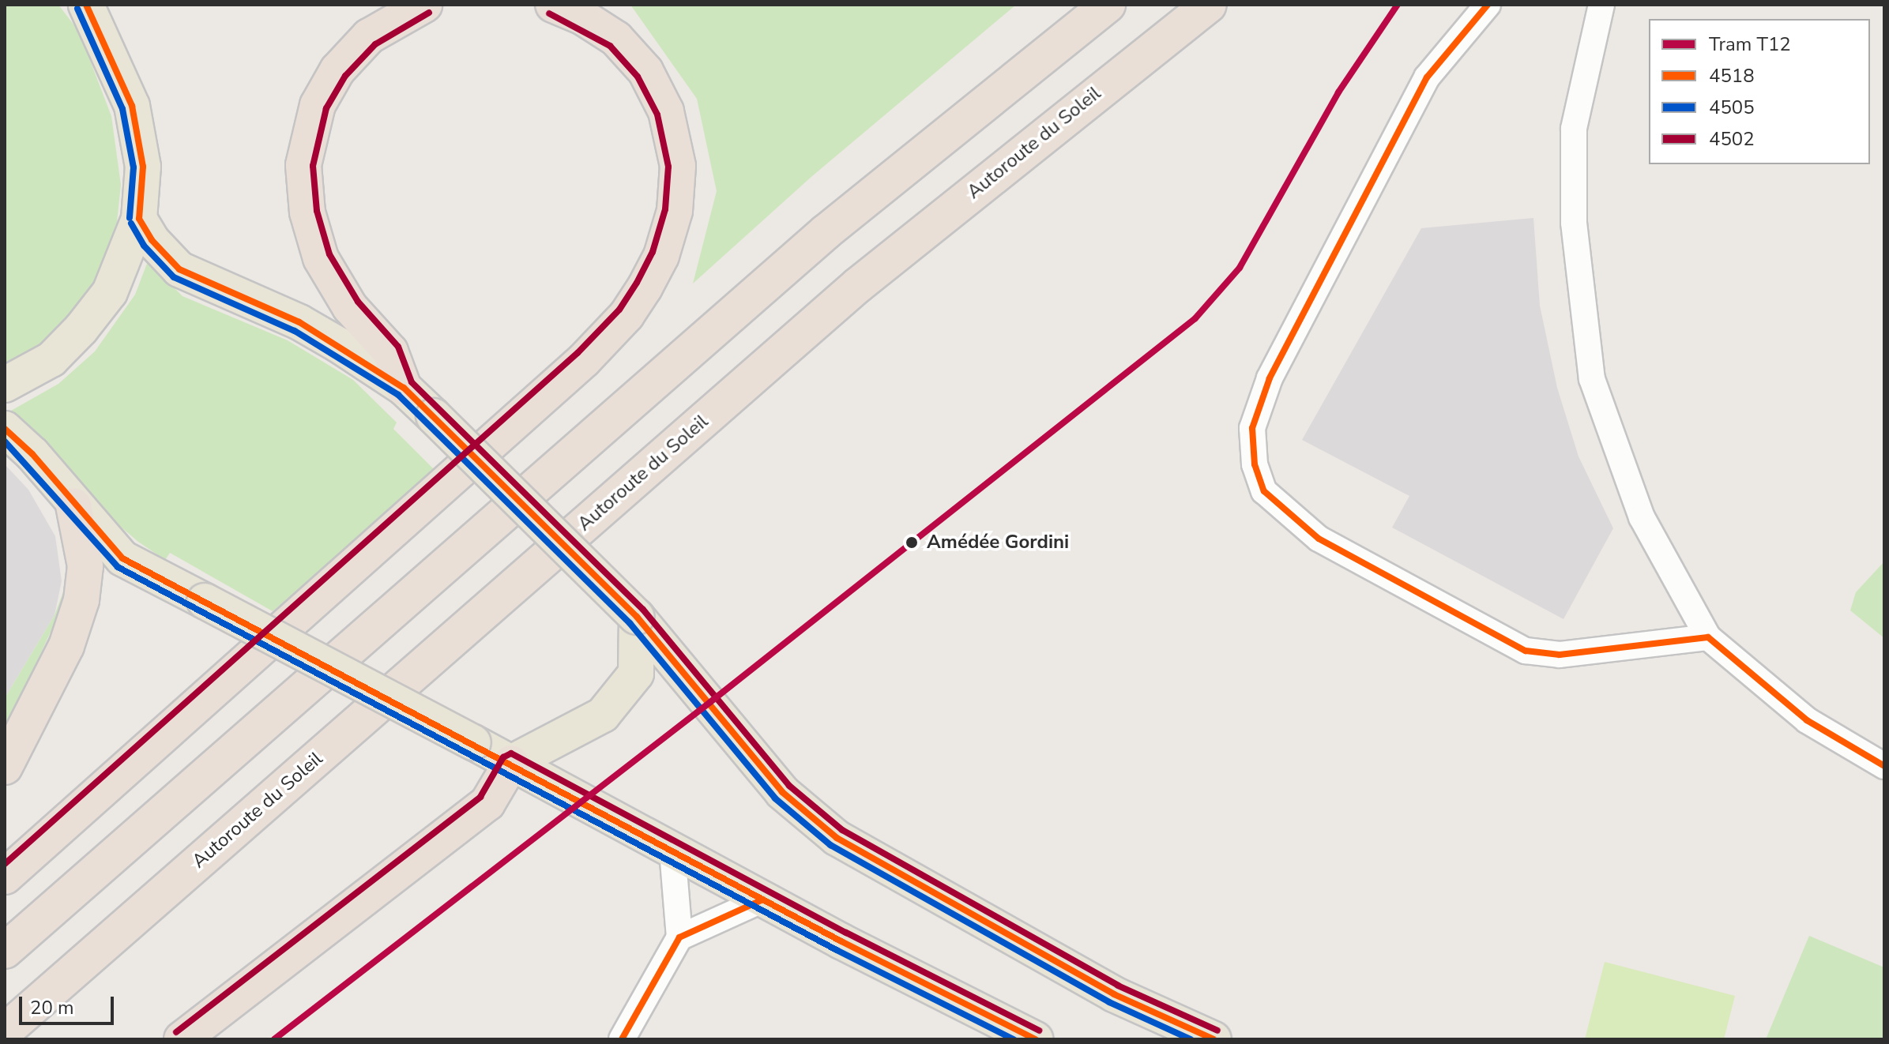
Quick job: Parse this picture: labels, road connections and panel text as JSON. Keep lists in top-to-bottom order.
{
  "streets": {
    "highway": ["Autoroute du Soleil"]
  },
  "places": ["Amédée Gordini"],
  "lines": [
    "tram line T12",
    "transit line 4518",
    "transit line 4505",
    "transit line 4502"
  ],
  "legend": [
    "Tram T12",
    "4518",
    "4505",
    "4502"
  ],
  "scale_bar": "20 m"
}
